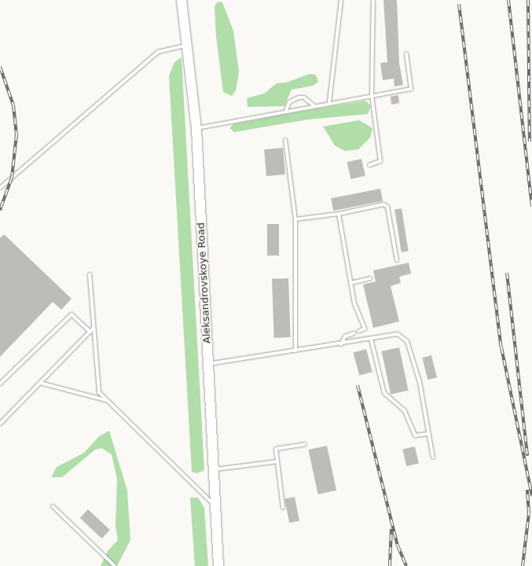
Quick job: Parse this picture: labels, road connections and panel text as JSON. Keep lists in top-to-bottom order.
{
  "streets": {
    "main road": ["Aleksandrovskoye Road"]
  }
}
